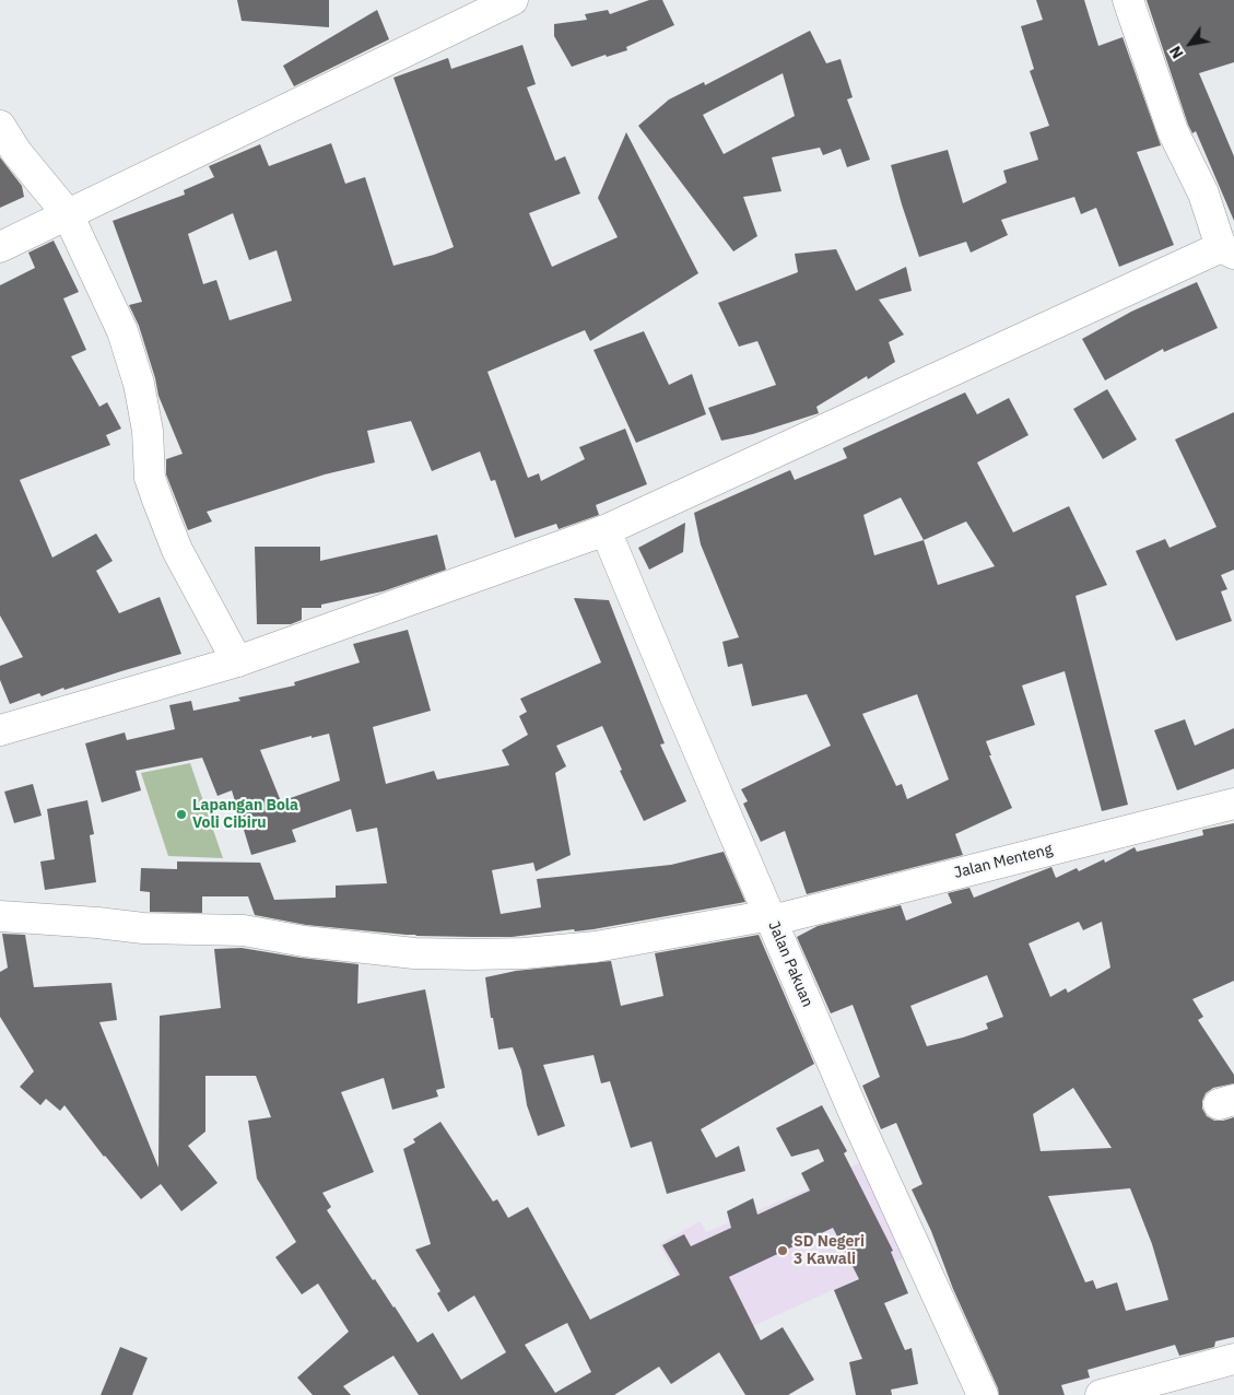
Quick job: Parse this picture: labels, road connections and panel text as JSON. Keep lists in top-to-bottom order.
{
  "streets": {
    "street": ["Jalan Menteng", "Jalan Pakuan"]
  },
  "crossings": [
    ["Jalan Menteng", "Jalan Pakuan"]
  ],
  "places": ["Lapangan Bola Voli Cibiru", "SD Negeri 3 Kawali"],
  "north": "bottom left"
}
